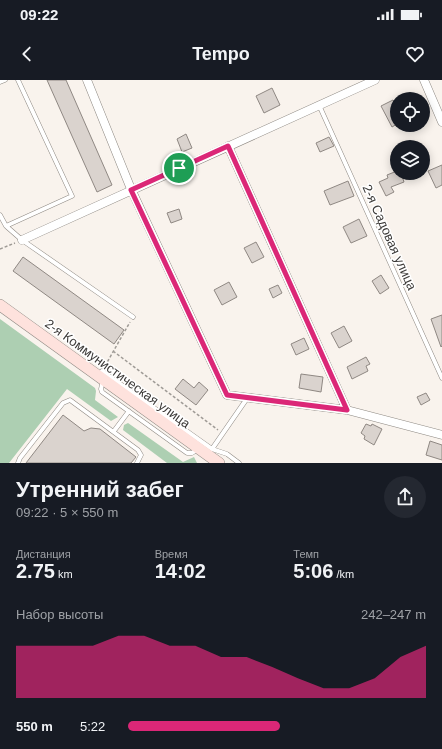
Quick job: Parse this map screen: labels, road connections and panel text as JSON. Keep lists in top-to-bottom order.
{
  "streets": {
    "street": ["2-я Коммунистическая улица"],
    "lane": ["2-я Садовая улица"]
  },
  "page": {
    "status": "09:22",
    "header": "Tempo",
    "heading": ["Утренний забег", "09:22 · 5 × 550 m"],
    "stats": [
      ["Дистанция", "2.75 km"],
      ["Время", "14:02"],
      ["Темп", "5:06 /km"]
    ],
    "chart": ["Набор высоты", "242–247 m"],
    "list": [
      {
        "name": "550 m",
        "note": "5:22"
      }
    ]
  }
}
